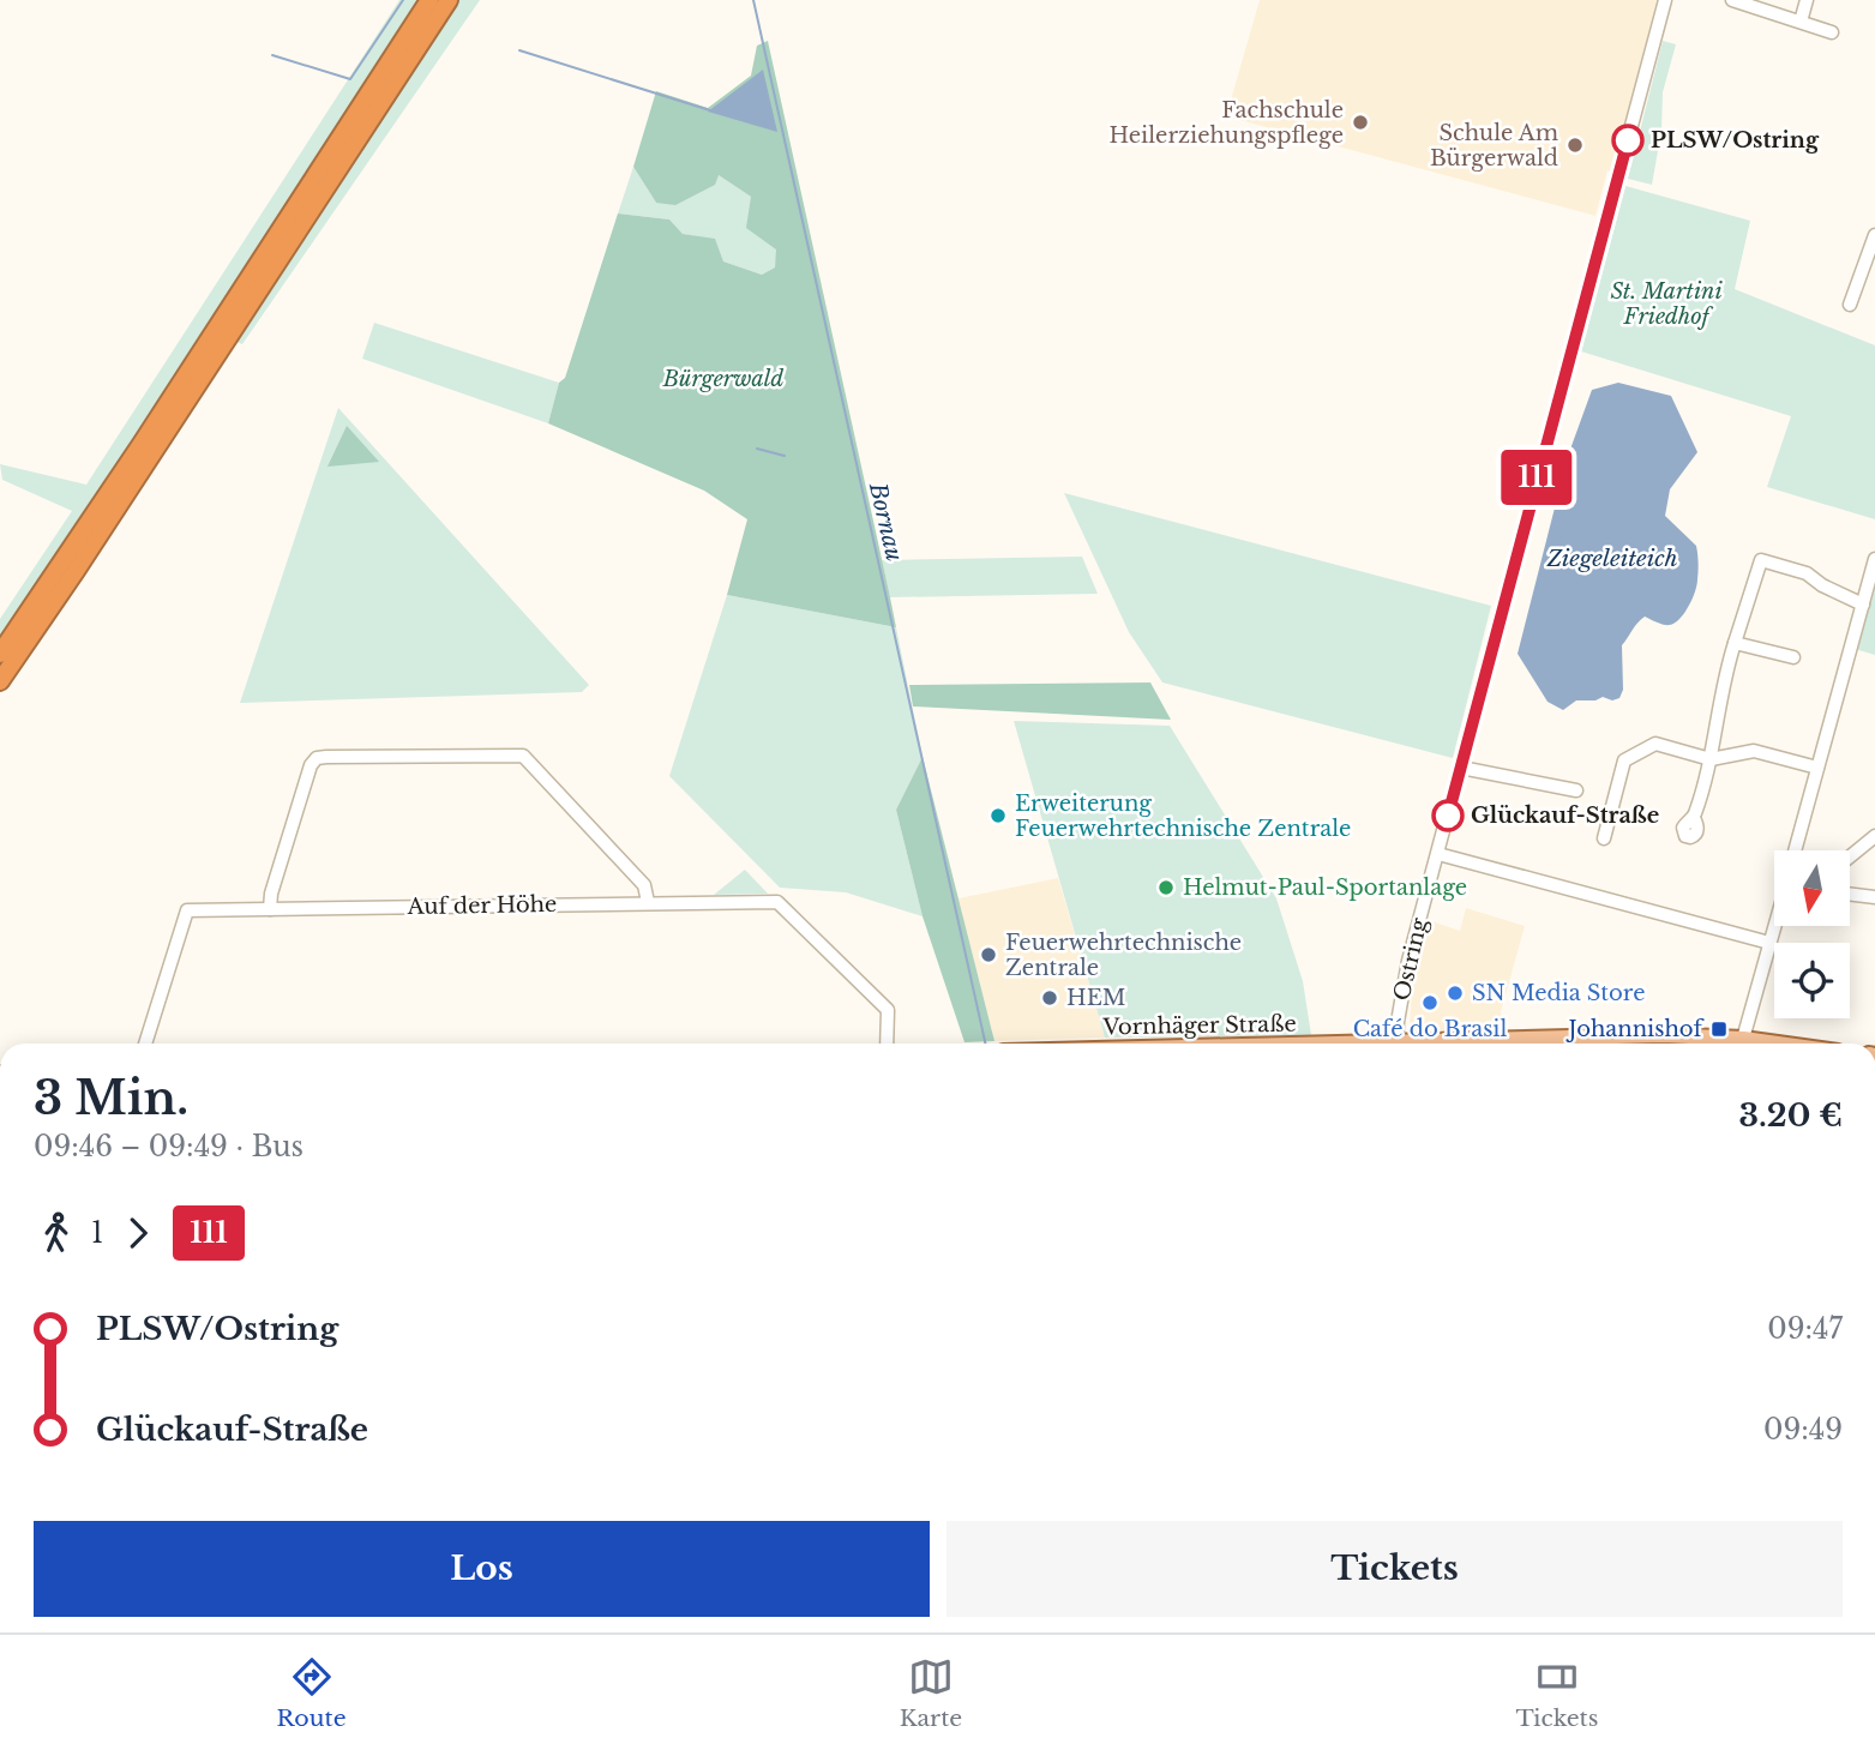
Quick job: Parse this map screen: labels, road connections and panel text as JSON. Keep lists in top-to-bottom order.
{
  "streets": {
    "main road": ["Vornhäger Straße"],
    "street": ["Auf der Höhe", "Ostring"]
  },
  "water": ["Bornau", "Ziegeleiteich"],
  "parks": ["St. Martini Friedhof", "Bürgerwald"],
  "places": {
    "other": [
      "Fachschule Heilerziehungspflege",
      "PLSW/Ostring",
      "Schule Am Bürgerwald",
      "Erweiterung Feuerwehrtechnische Zentrale",
      "Glückauf-Straße",
      "Helmut-Paul-Sportanlage",
      "Feuerwehrtechnische Zentrale",
      "SN Media Store",
      "HEM",
      "Café do Brasil"
    ],
    "transit": ["Johannishof"]
  },
  "lines": ["bus line 111"],
  "north": "bottom",
  "page": {
    "on_map": "111",
    "heading": ["3 Min.", "09:46 – 09:49 · Bus", "3.20 €"],
    "legs": ["1", "111"],
    "list": [
      {
        "name": "PLSW/Ostring",
        "value": "09:47"
      },
      {
        "name": "Glückauf-Straße",
        "value": "09:49"
      }
    ],
    "buttons": ["Los", "Tickets"],
    "tabs": ["Route", "Karte", "Tickets"]
  }
}
